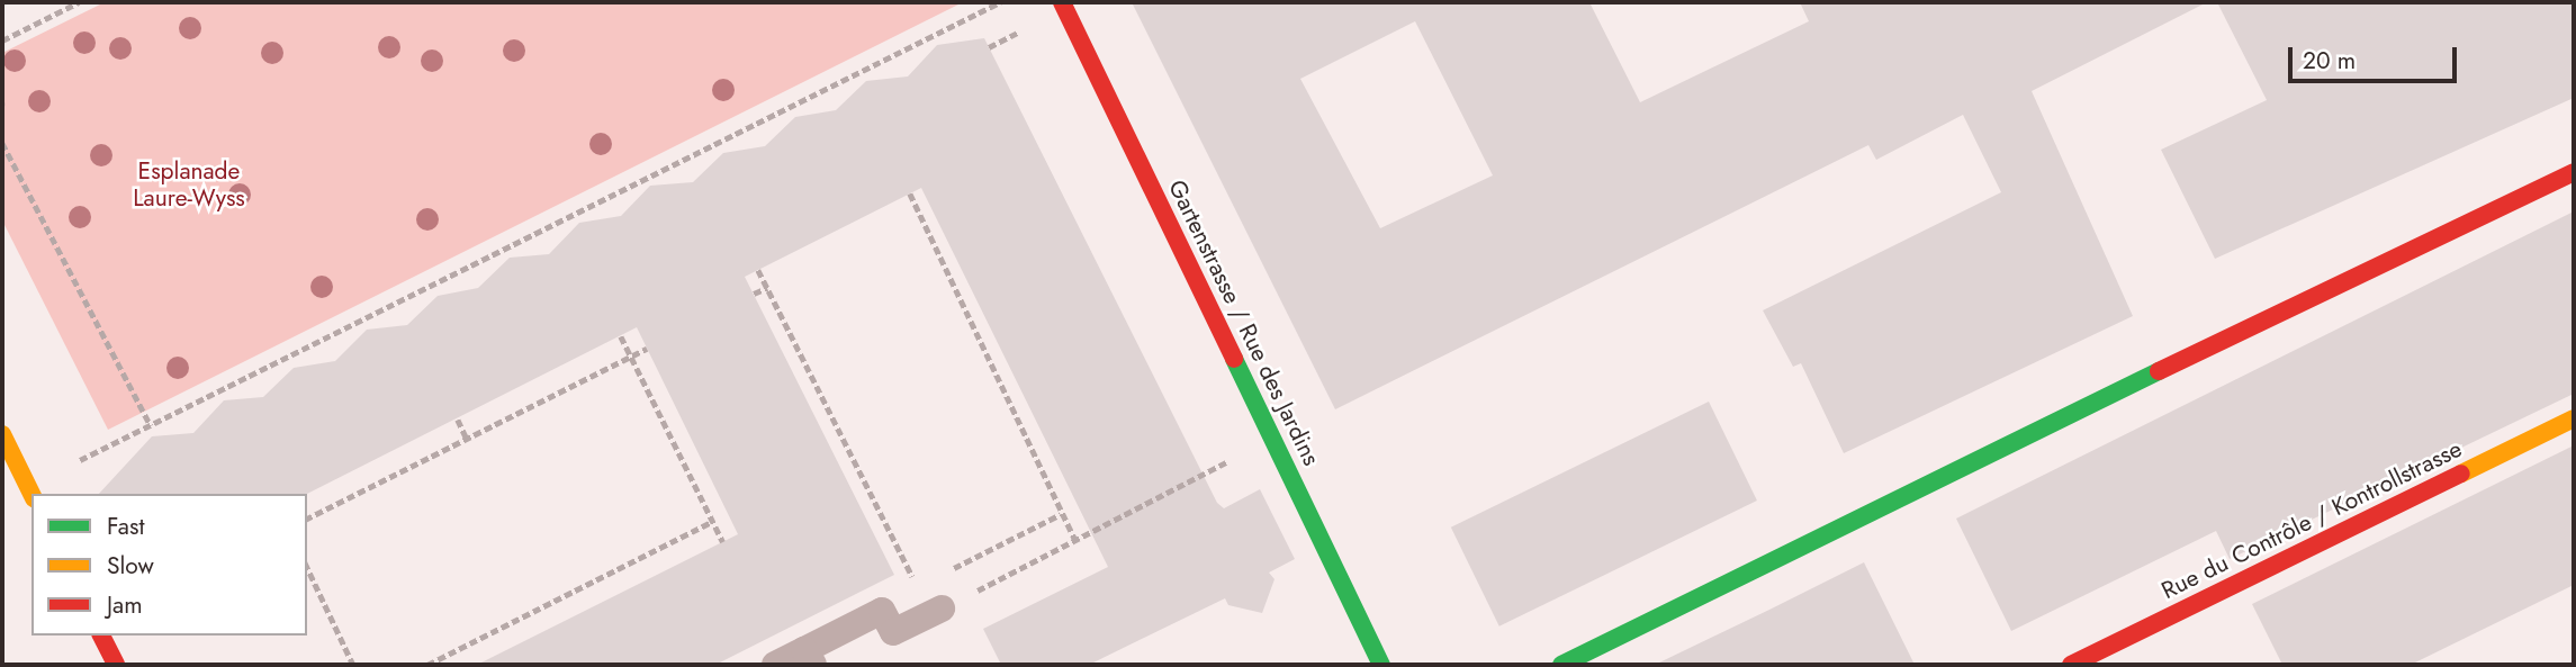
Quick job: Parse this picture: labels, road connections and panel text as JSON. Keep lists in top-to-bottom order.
{
  "streets": {
    "street": ["Gartenstrasse / Rue des Jardins", "Rue du Contrôle / Kontrollstrasse"]
  },
  "parks": ["Esplanade Laure-Wyss"],
  "legend": ["Fast", "Slow", "Jam"],
  "scale_bar": "20 m"
}
